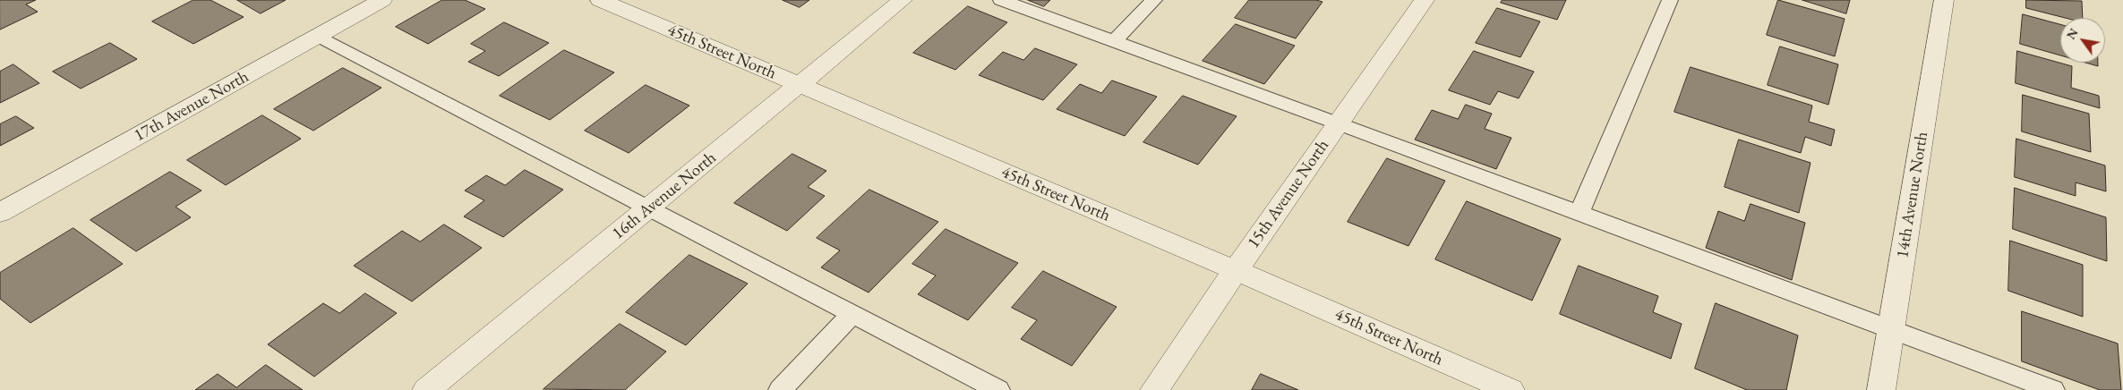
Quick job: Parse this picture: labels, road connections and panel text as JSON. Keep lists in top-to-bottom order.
{
  "streets": {
    "street": [
      "45th Street North",
      "17th Avenue North",
      "15th Avenue North",
      "14th Avenue North",
      "16th Avenue North"
    ]
  },
  "crossings": [
    ["45th Street North", "15th Avenue North"],
    ["45th Street North", "16th Avenue North"]
  ],
  "north": "top left"
}
